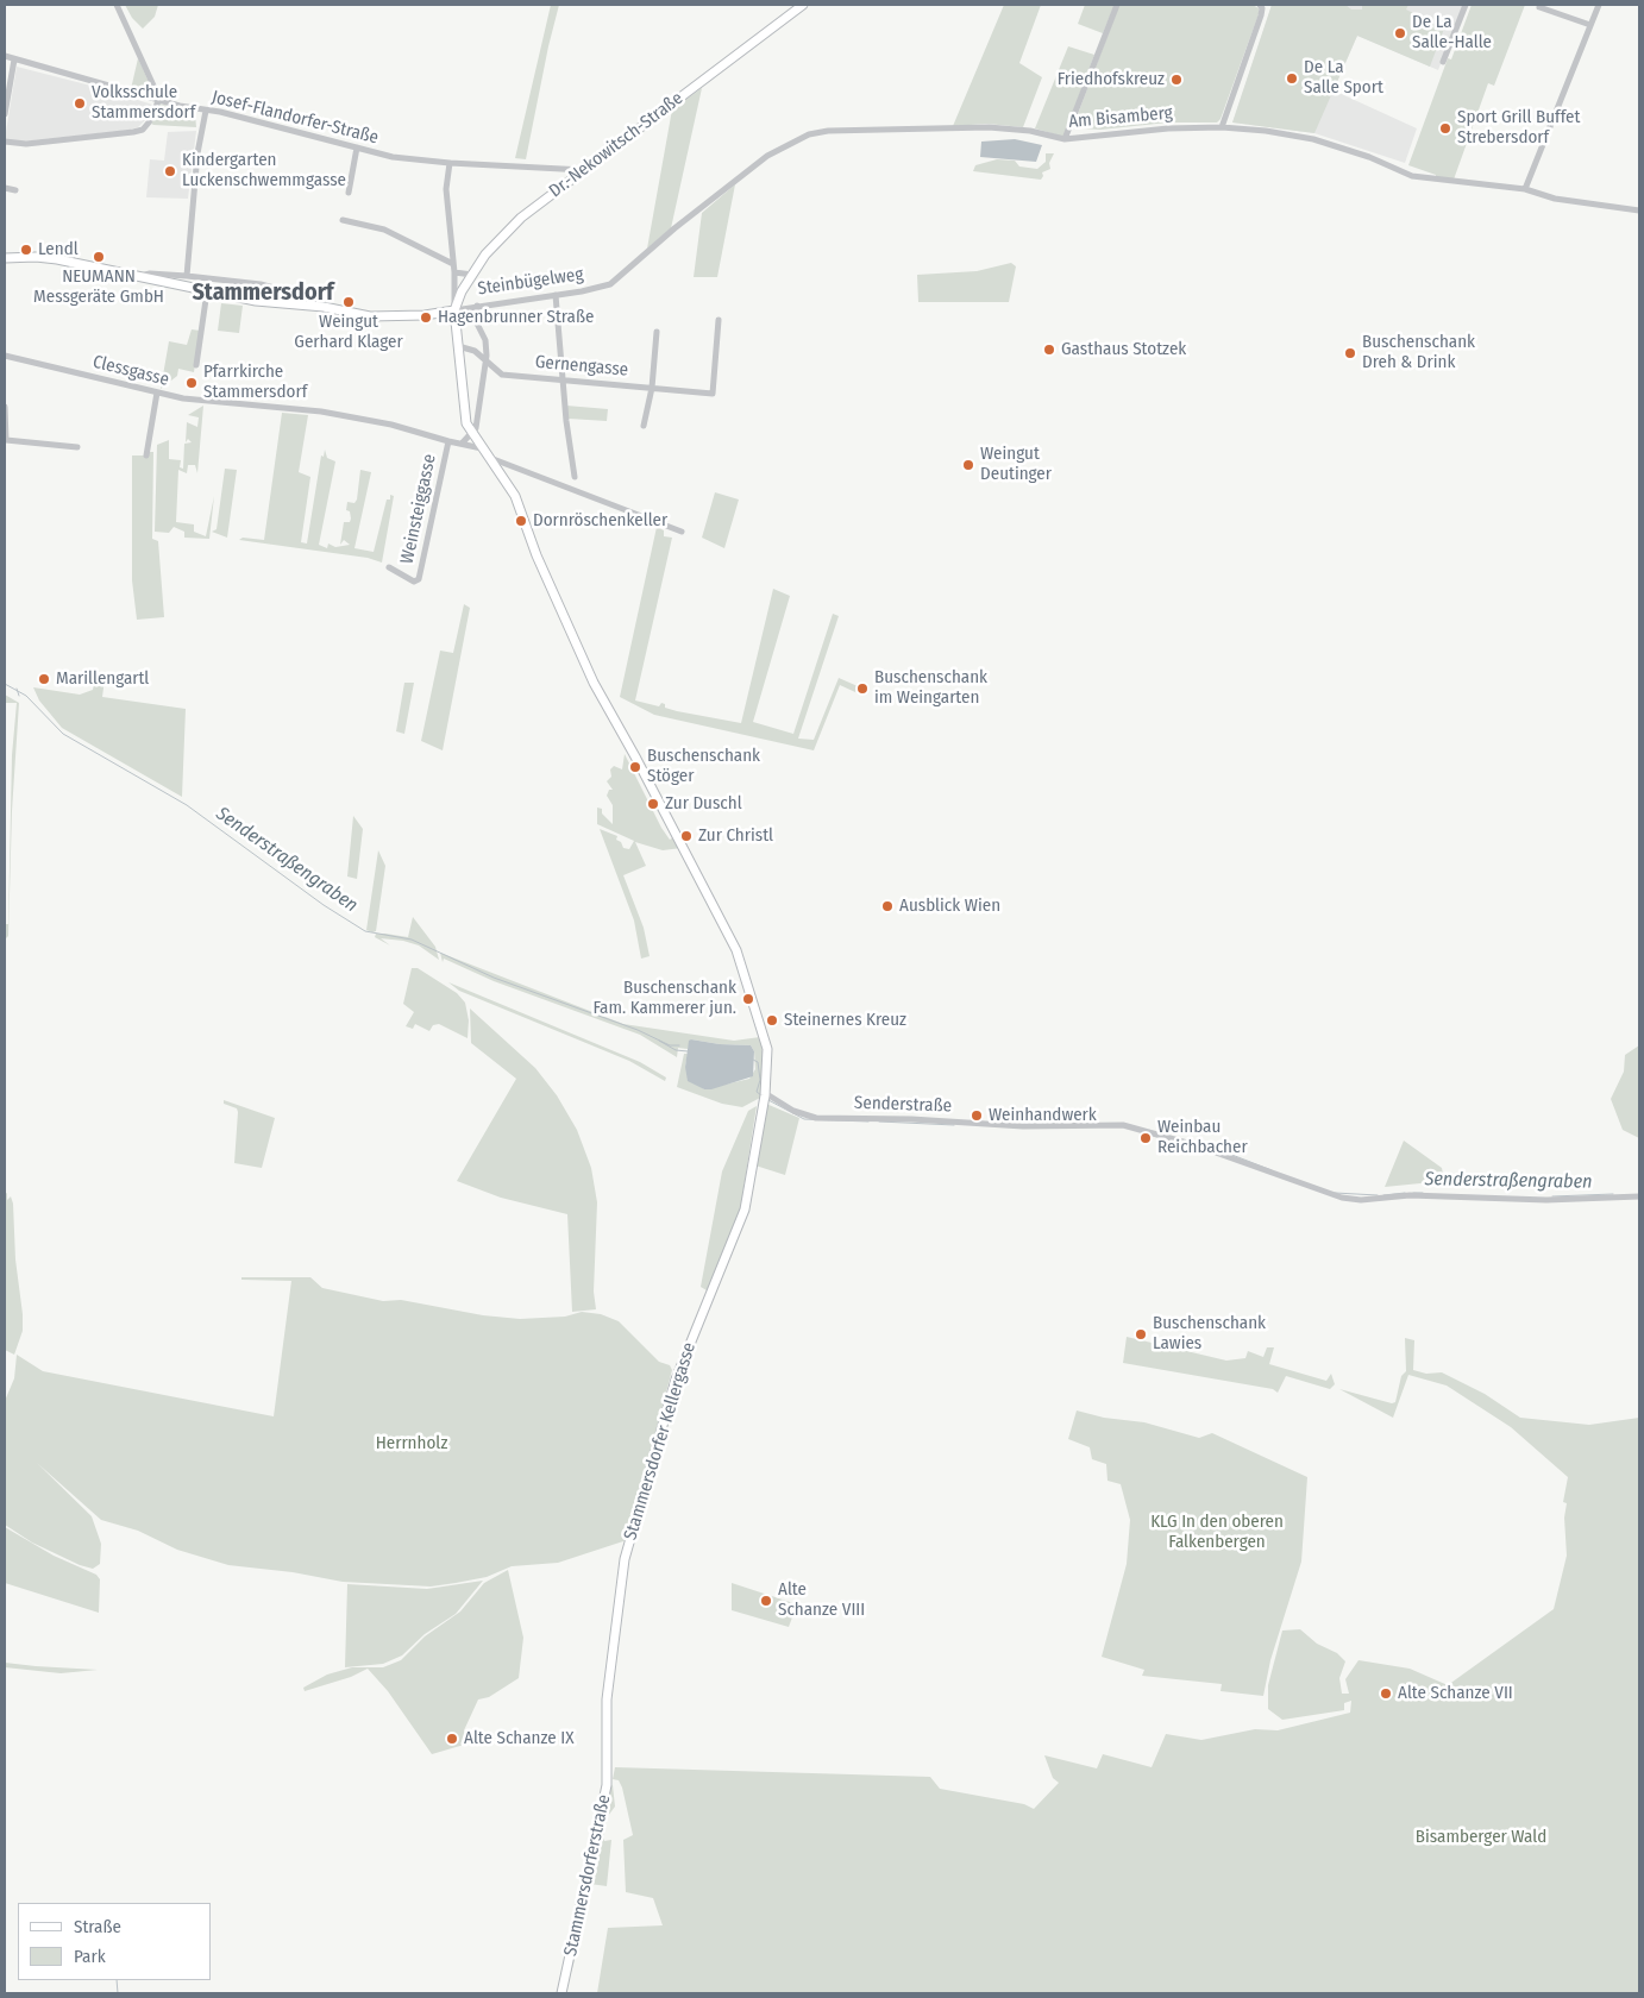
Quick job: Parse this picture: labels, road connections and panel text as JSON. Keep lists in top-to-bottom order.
{
  "streets": {
    "street": [
      "Josef-Flandorfer-Straße",
      "Am Bisamberg",
      "Dr.-Nekowitsch-Straße",
      "Steinbügelweg",
      "Gernengasse",
      "Clessgasse",
      "Weinsteiggasse",
      "Senderstraße",
      "Stammersdorfer Kellergasse",
      "Stammersdorferstraße"
    ]
  },
  "crossings": [
    ["Josef-Flandorfer-Straße", "Dr.-Nekowitsch-Straße"],
    ["Am Bisamberg", "Steinbügelweg"],
    ["Dr.-Nekowitsch-Straße", "Steinbügelweg"],
    ["Clessgasse", "Weinsteiggasse"],
    ["Clessgasse", "Stammersdorfer Kellergasse"],
    ["Senderstraße", "Stammersdorfer Kellergasse"],
    ["Stammersdorfer Kellergasse", "Stammersdorferstraße"]
  ],
  "districts": ["Stammersdorf"],
  "water": ["Senderstraßengraben"],
  "parks": ["Herrnholz", "KLG In den oberen Falkenbergen", "Bisamberger Wald"],
  "places": [
    "De La Salle-Halle",
    "De La Salle Sport",
    "Friedhofskreuz",
    "Volksschule Stammersdorf",
    "Sport Grill Buffet Strebersdorf",
    "Kindergarten Luckenschwemmgasse",
    "Lendl",
    "NEUMANN Messgeräte GmbH",
    "Weingut Gerhard Klager",
    "Hagenbrunner Straße",
    "Gasthaus Stotzek",
    "Buschenschank Dreh & Drink",
    "Pfarrkirche Stammersdorf",
    "Weingut Deutinger",
    "Dornröschenkeller",
    "Marillengartl",
    "Buschenschank im Weingarten",
    "Buschenschank Stöger",
    "Zur Duschl",
    "Zur Christl",
    "Ausblick Wien",
    "Buschenschank Fam. Kammerer jun.",
    "Steinernes Kreuz",
    "Weinhandwerk",
    "Weinbau Reichbacher",
    "Buschenschank Lawies",
    "Alte Schanze VIII",
    "Alte Schanze VII",
    "Alte Schanze IX"
  ],
  "legend": ["Straße", "Park"]
}
